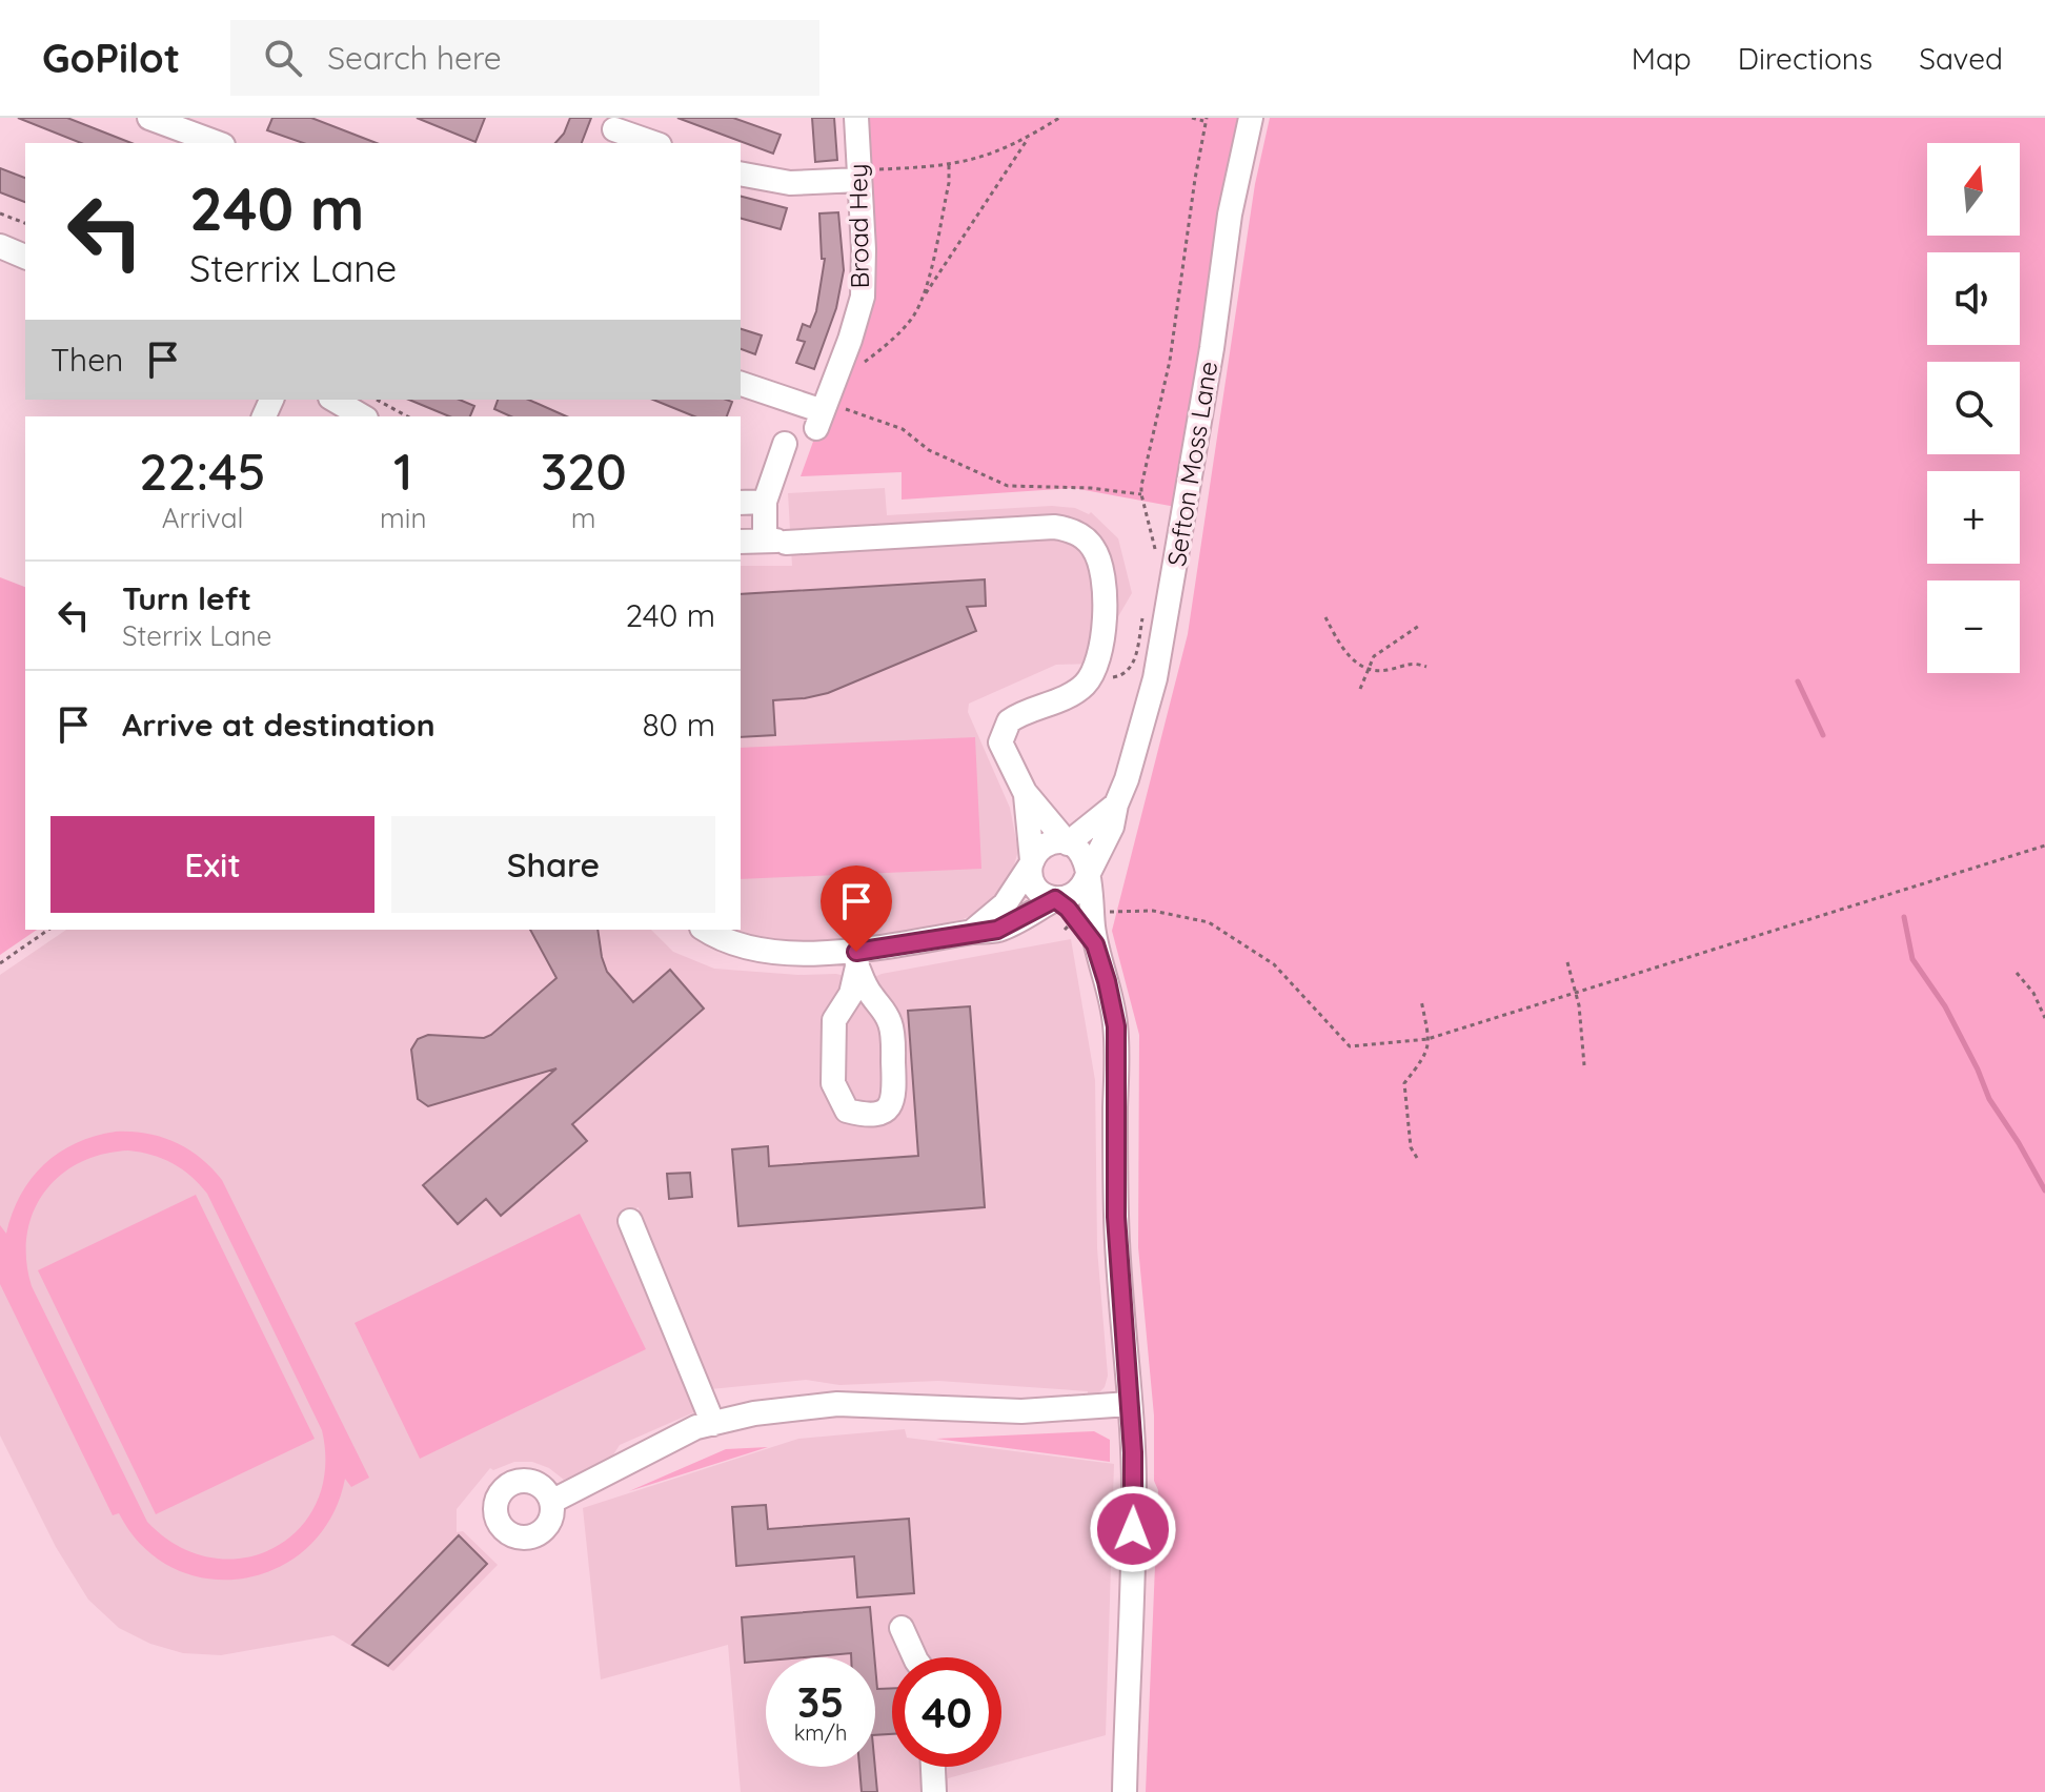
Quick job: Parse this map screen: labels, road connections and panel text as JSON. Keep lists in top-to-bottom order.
{
  "streets": {
    "street": ["Broad Hey", "Sefton Moss Lane"]
  },
  "north": "top",
  "page": {
    "header": "GoPilot",
    "search": "Search here",
    "nav": ["Map", "Directions", "Saved"],
    "map_buttons": ["+", "−"],
    "turn": ["240 m", "Sterrix Lane"],
    "then": "Then",
    "eta": [
      "22:45",
      "Arrival",
      "1",
      "min",
      "320",
      "m"
    ],
    "list": [
      {
        "name": "Turn left",
        "note": "Sterrix Lane",
        "value": "240 m"
      },
      {
        "name": "Arrive at destination",
        "value": "80 m"
      }
    ],
    "buttons": ["Exit", "Share"],
    "speed": "35 km/h",
    "limit": "40"
  }
}
